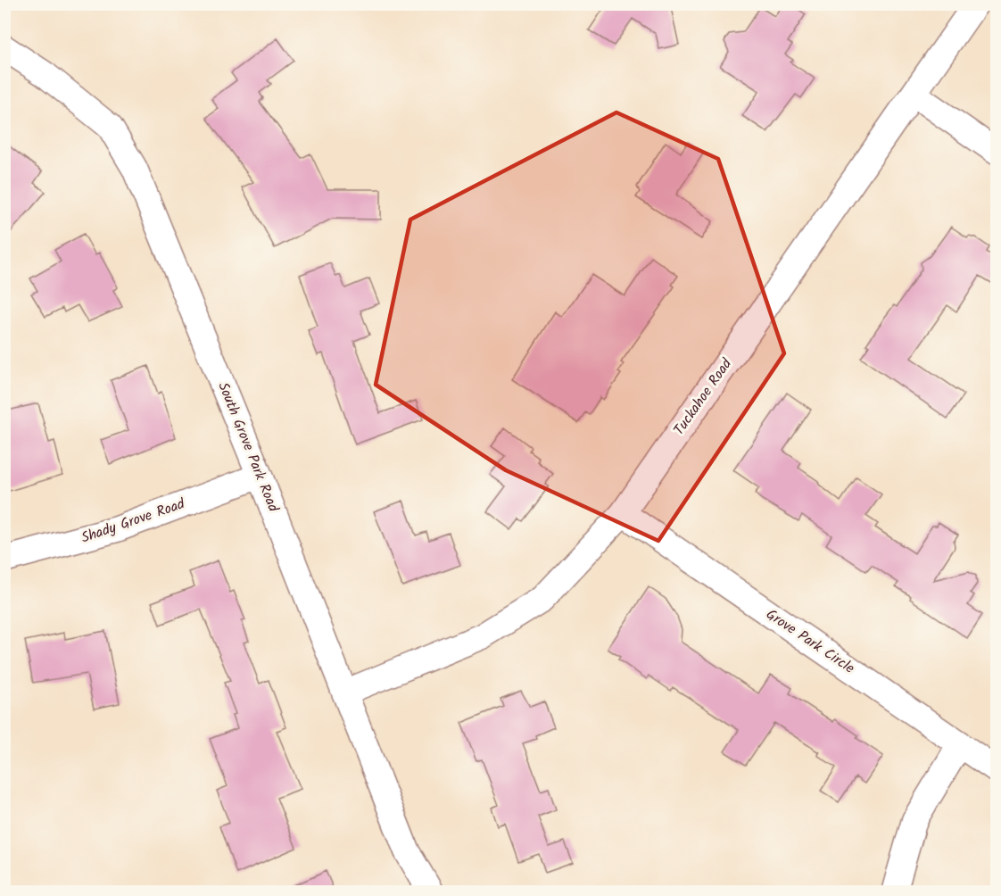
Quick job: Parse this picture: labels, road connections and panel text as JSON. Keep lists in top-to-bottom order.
{
  "streets": {
    "street": [
      "Tuckahoe Road",
      "South Grove Park Road",
      "Shady Grove Road",
      "Grove Park Circle"
    ]
  },
  "crossings": [
    ["Tuckahoe Road", "South Grove Park Road"],
    ["Tuckahoe Road", "Grove Park Circle"],
    ["South Grove Park Road", "Shady Grove Road"]
  ]
}
